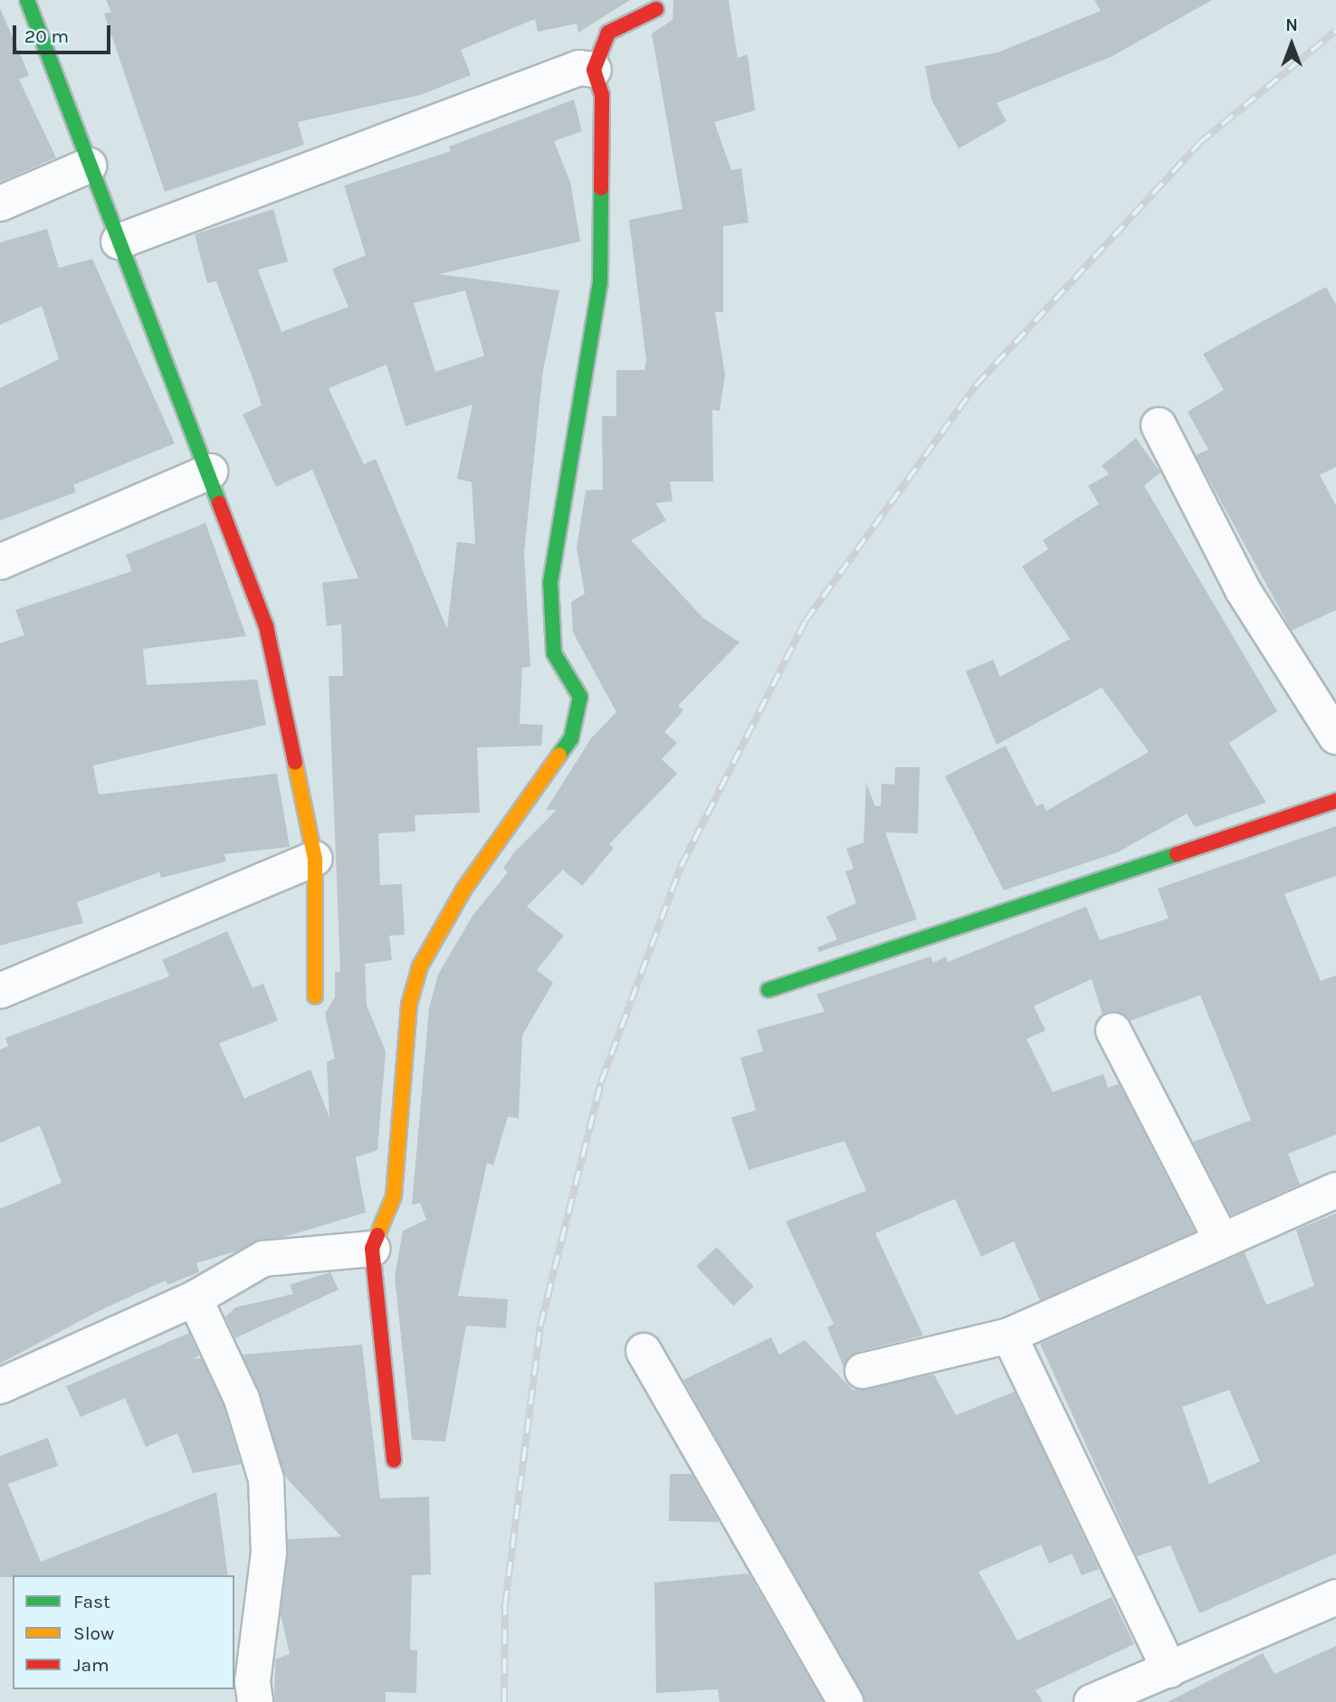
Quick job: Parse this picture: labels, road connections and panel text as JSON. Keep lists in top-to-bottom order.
{
  "legend": ["Fast", "Slow", "Jam"],
  "scale_bar": "20 m",
  "north": "top"
}
